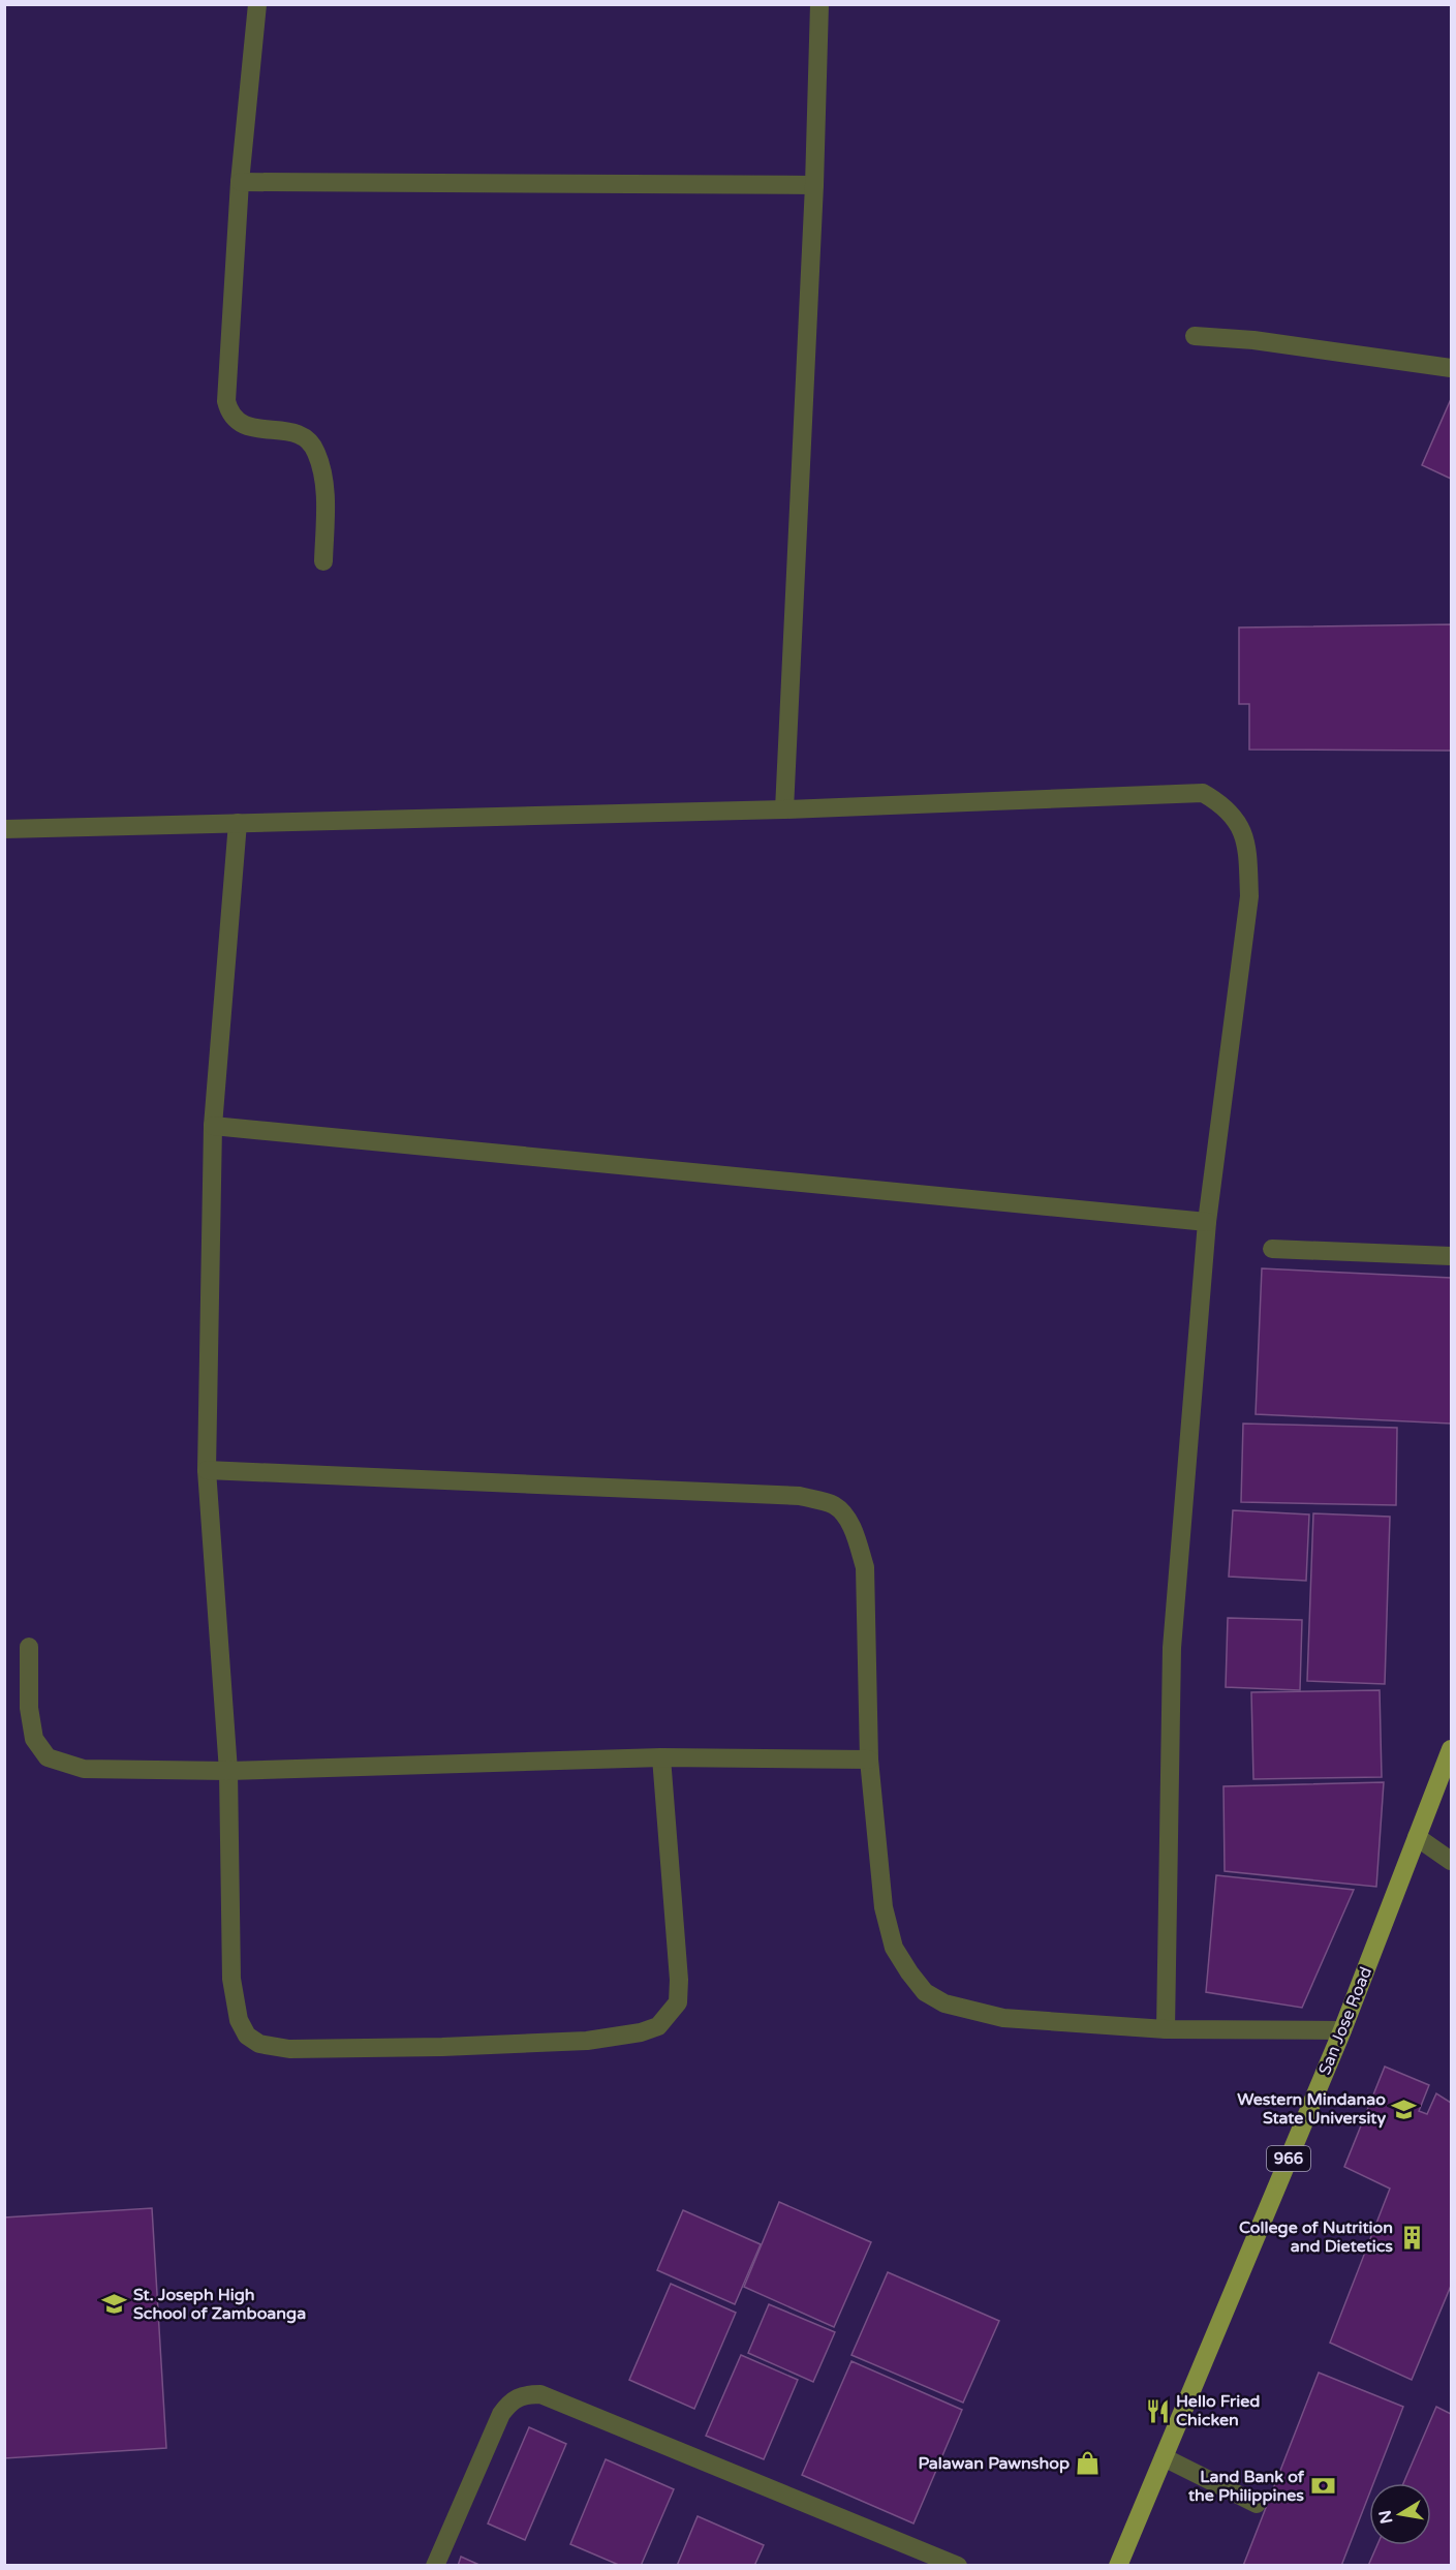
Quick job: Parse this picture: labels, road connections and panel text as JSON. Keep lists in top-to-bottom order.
{
  "streets": {
    "main road": ["San Jose Road", "966"]
  },
  "places": {
    "school or university": ["Western Mindanao State University", "St. Joseph High School of Zamboanga"],
    "building": ["College of Nutrition and Dietetics"],
    "restaurant": ["Hello Fried Chicken"],
    "shop": ["Palawan Pawnshop"],
    "bank": ["Land Bank of the Philippines"]
  },
  "north": "left"
}
